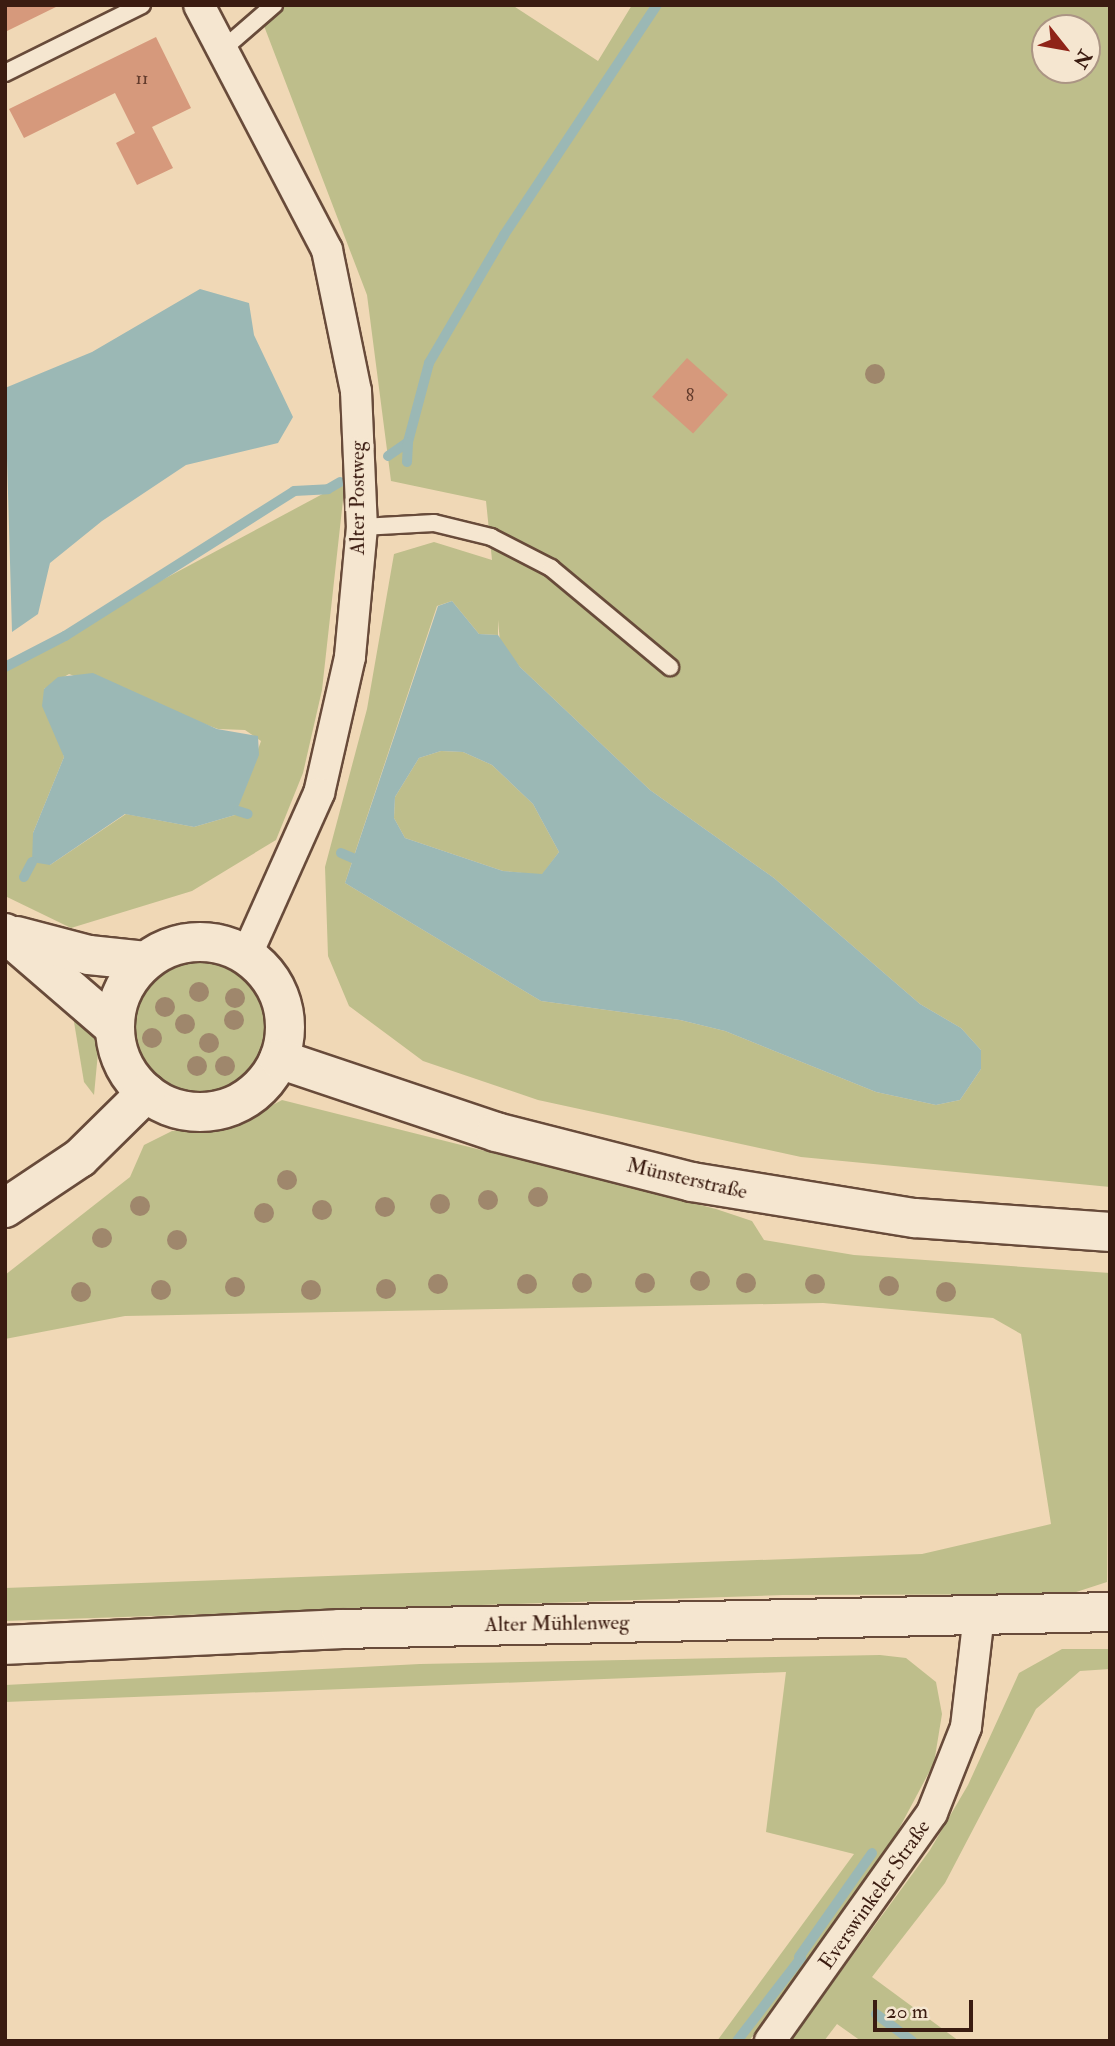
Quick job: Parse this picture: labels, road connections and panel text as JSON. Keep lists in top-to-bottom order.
{
  "streets": {
    "main road": ["Münsterstraße", "Alter Mühlenweg"],
    "street": ["Alter Postweg", "Everswinkeler Straße"]
  },
  "crossings": [
    ["Alter Postweg", "Münsterstraße"],
    ["Alter Mühlenweg", "Everswinkeler Straße"]
  ],
  "house_numbers": ["11", "8"],
  "scale_bar": "20 m",
  "north": "bottom right"
}
